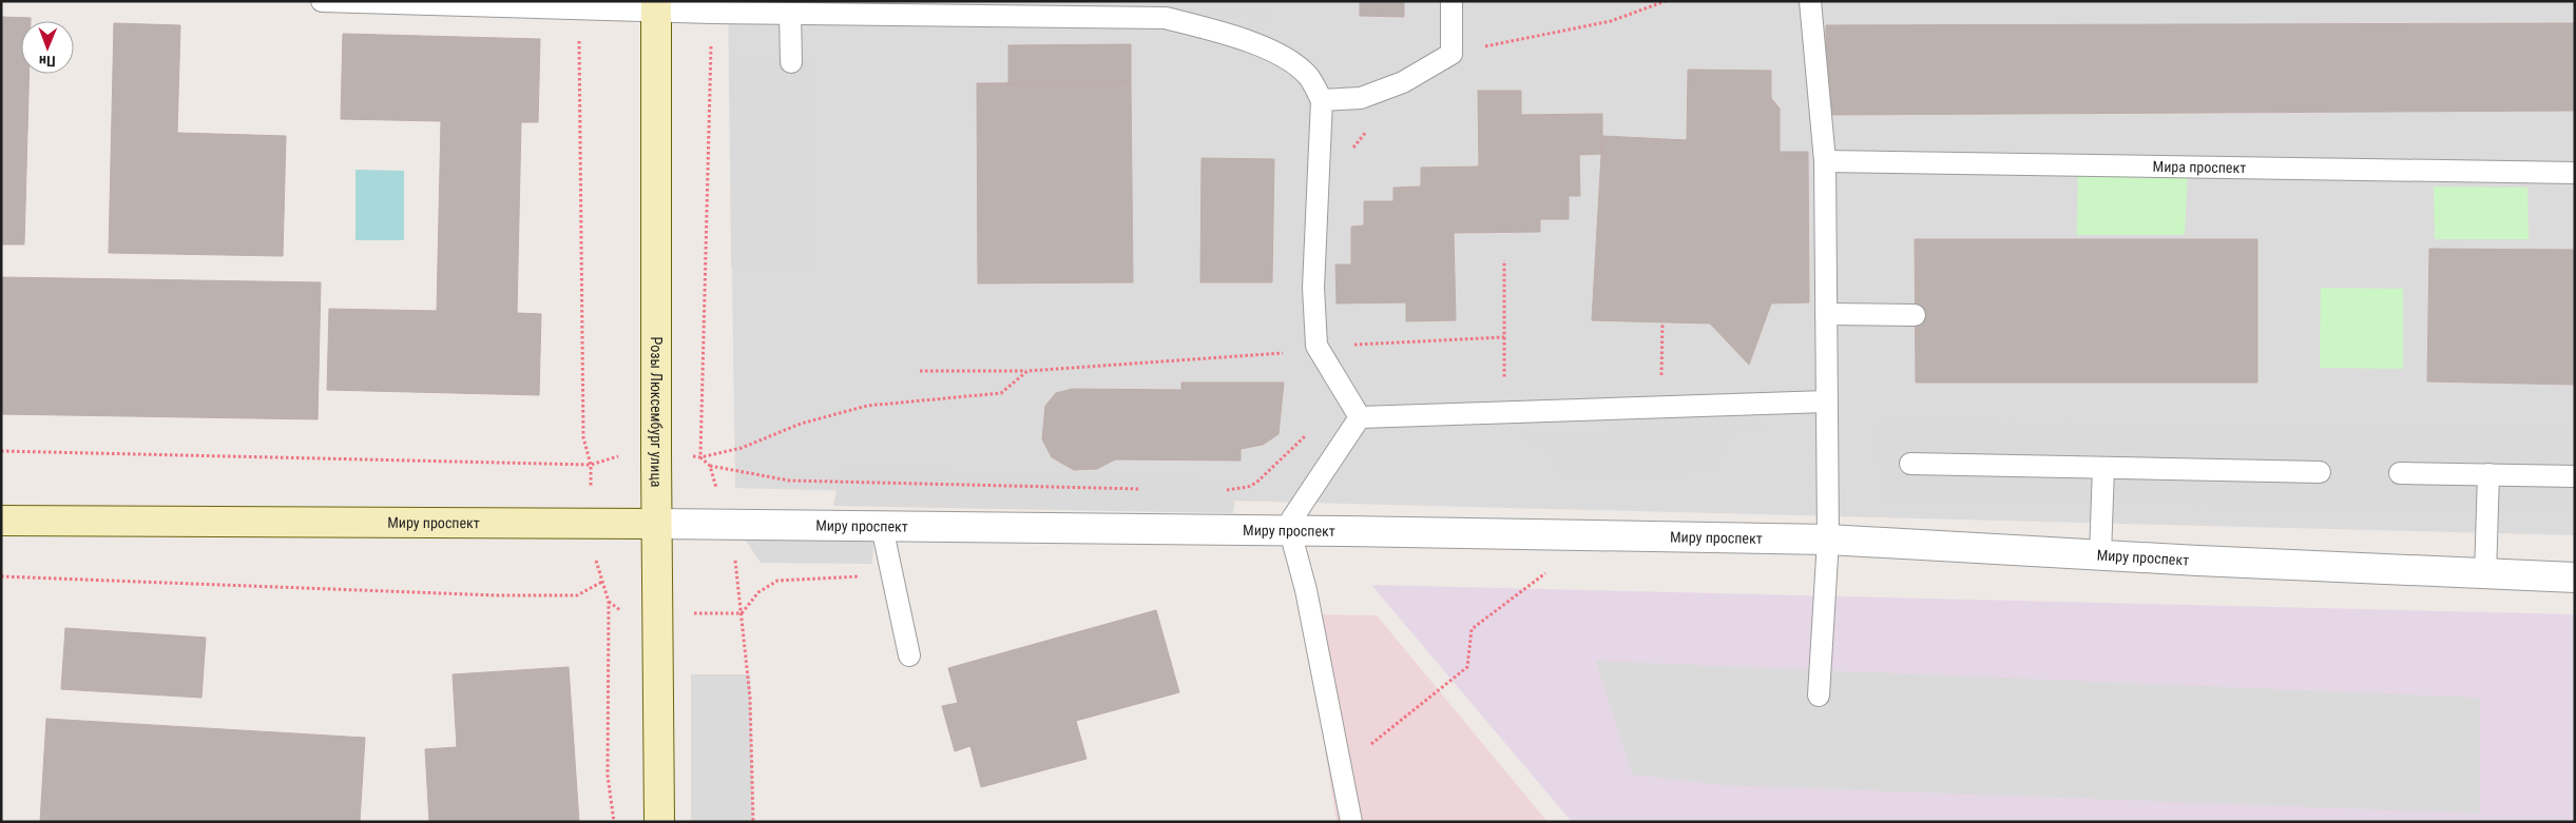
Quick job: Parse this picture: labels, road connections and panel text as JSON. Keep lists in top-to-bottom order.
{
  "streets": {
    "street": ["Розы Люксембург улица", "Миру проспект"],
    "lane": ["Мира проспект"]
  },
  "crossings": [
    ["Розы Люксембург улица", "Миру проспект"]
  ],
  "north": "bottom"
}
